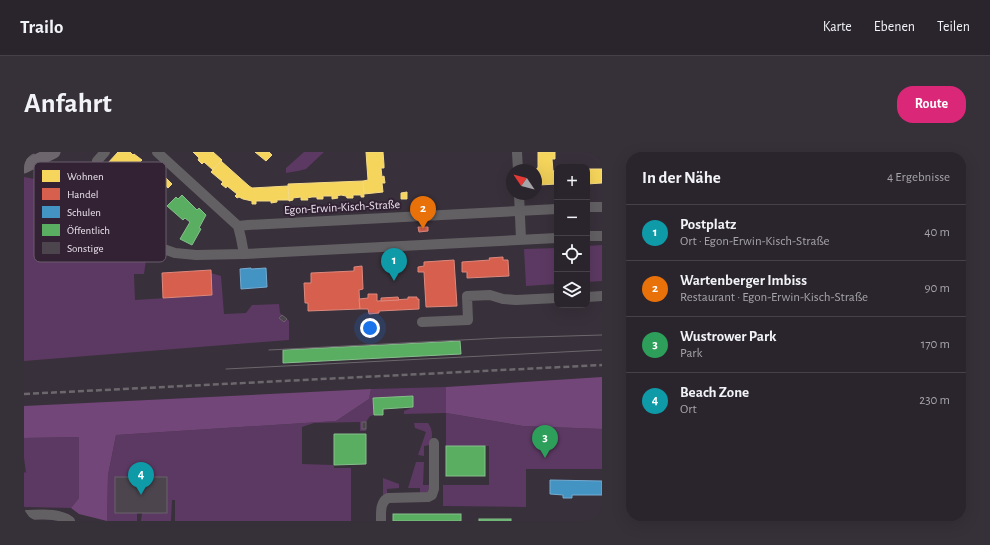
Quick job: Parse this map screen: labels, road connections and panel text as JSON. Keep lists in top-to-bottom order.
{
  "streets": {
    "street": ["Egon-Erwin-Kisch-Straße"]
  },
  "legend": [
    "Wohnen",
    "Handel",
    "Schulen",
    "Öffentlich",
    "Sonstige"
  ],
  "north": "top left",
  "page": {
    "header": "Trailo",
    "nav": ["Karte", "Ebenen", "Teilen"],
    "buttons": "Route",
    "title": "Anfahrt",
    "heading": ["In der Nähe", "4 Ergebnisse"],
    "map_buttons": ["+", "−"],
    "pins": [
      "2",
      "1",
      "3",
      "4"
    ],
    "list": [
      {
        "mark": "1",
        "name": "Postplatz",
        "note": "Ort · Egon-Erwin-Kisch-Straße",
        "value": "40 m"
      },
      {
        "mark": "2",
        "name": "Wartenberger Imbiss",
        "note": "Restaurant · Egon-Erwin-Kisch-Straße",
        "value": "90 m"
      },
      {
        "mark": "3",
        "name": "Wustrower Park",
        "note": "Park",
        "value": "170 m"
      },
      {
        "mark": "4",
        "name": "Beach Zone",
        "note": "Ort",
        "value": "230 m"
      }
    ]
  }
}
